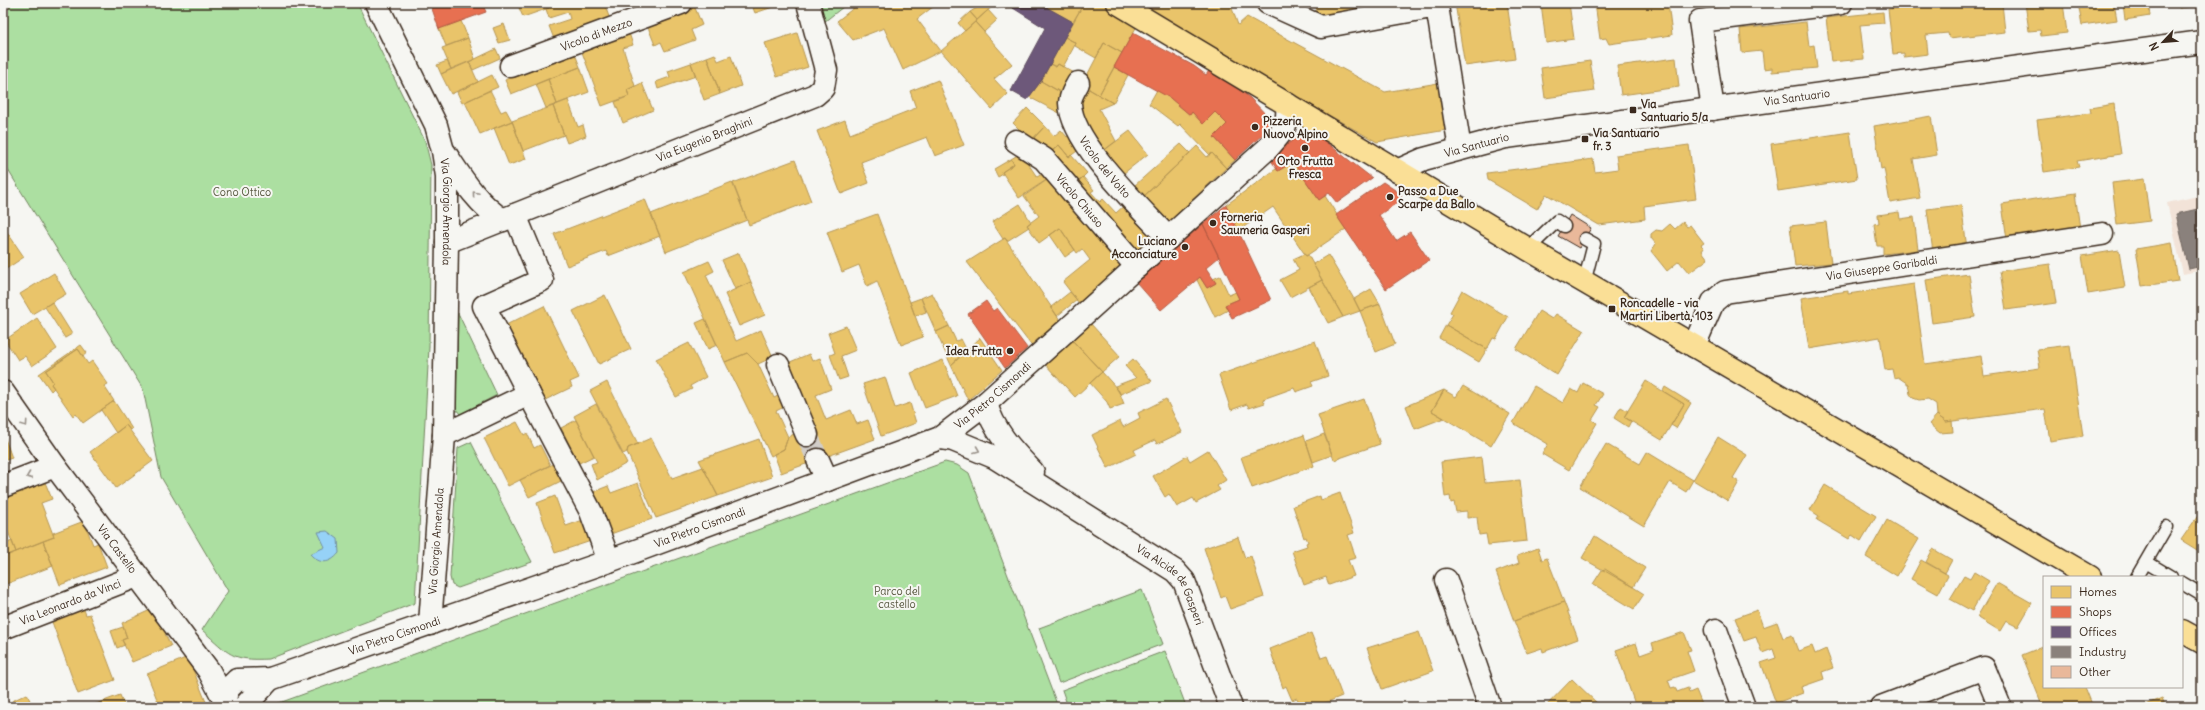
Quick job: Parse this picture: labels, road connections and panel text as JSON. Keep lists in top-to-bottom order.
{
  "streets": {
    "street": [
      "Vicolo di Mezzo",
      "Via Santuario",
      "Via Eugenio Braghini",
      "Vicolo del Volto",
      "Vicolo Chiuso",
      "Via Giorgio Amendola",
      "Via Giuseppe Garibaldi",
      "Via Pietro Cismondi",
      "Via Castello",
      "Via Alcide de Gasperi",
      "Via Leonardo da Vinci"
    ]
  },
  "crossings": [
    ["Via Eugenio Braghini", "Via Giorgio Amendola"],
    ["Vicolo del Volto", "Via Pietro Cismondi"],
    ["Vicolo Chiuso", "Via Pietro Cismondi"],
    ["Via Giorgio Amendola", "Via Pietro Cismondi"],
    ["Via Pietro Cismondi", "Via Castello"],
    ["Via Pietro Cismondi", "Via Alcide de Gasperi"],
    ["Via Castello", "Via Leonardo da Vinci"]
  ],
  "parks": ["Cono Ottico", "Parco del castello"],
  "places": {
    "transit": ["Via Santuario 5/a", "Via Santuario fr. 3", "Roncadelle - via Martiri Libertà, 103"],
    "other": [
      "Pizzeria Nuovo Alpino",
      "Orto Frutta Fresca",
      "Passo a Due Scarpe da Ballo",
      "Forneria Saumeria Gasperi",
      "Luciano Acconciature",
      "Idea Frutta"
    ]
  },
  "legend": [
    "Homes",
    "Shops",
    "Offices",
    "Industry",
    "Other"
  ],
  "north": "bottom left"
}
